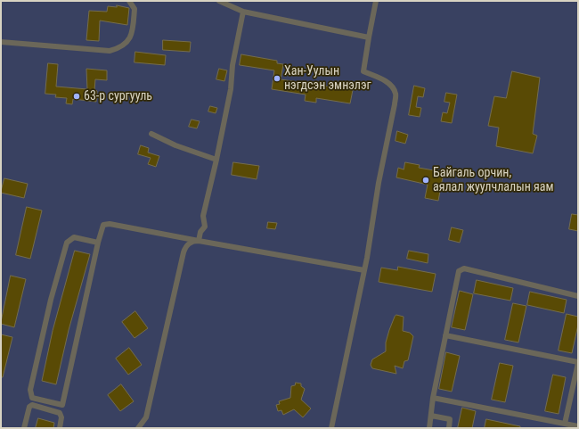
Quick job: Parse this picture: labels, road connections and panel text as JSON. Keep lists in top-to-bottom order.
{
  "places": ["Хан-Уулын нэгдсэн эмнэлэг", "63-р сургууль", "Байгаль орчин, аялал жуулчлалын яам"]
}
